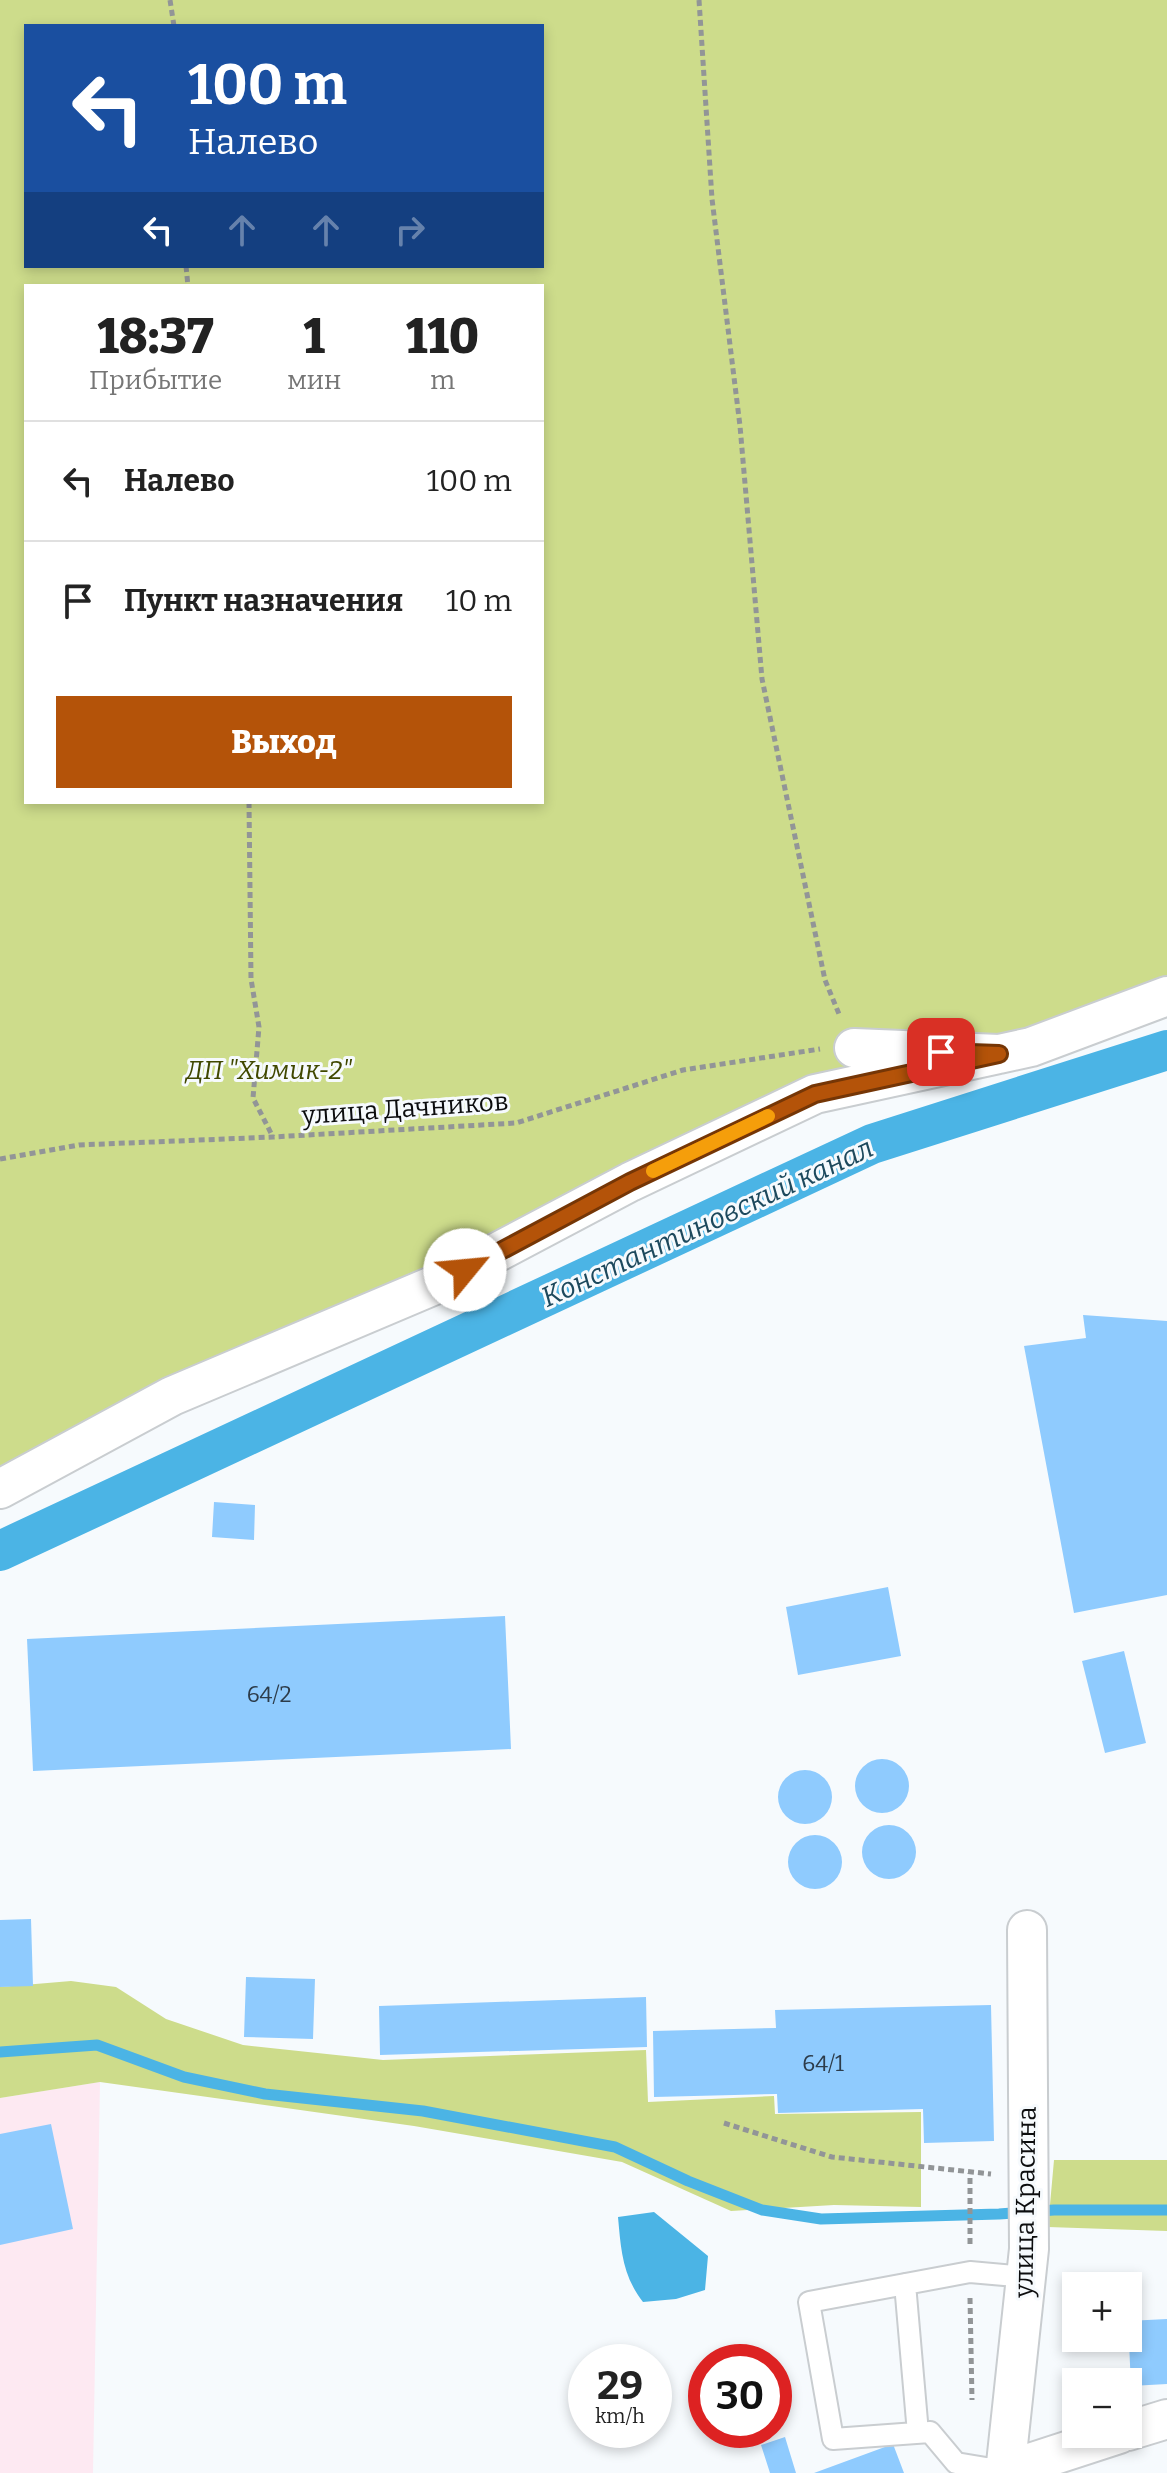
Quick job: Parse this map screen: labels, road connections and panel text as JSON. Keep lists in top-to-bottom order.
{
  "streets": {
    "street": ["улица Красина"],
    "path": ["улица Дачников"]
  },
  "water": ["Константиновский канал"],
  "parks": ["ДП \"Химик-2\""],
  "house_numbers": ["64/2", "64/1"],
  "page": {
    "turn": ["100 m", "Налево"],
    "eta": [
      "18:37",
      "Прибытие",
      "1",
      "мин",
      "110",
      "m"
    ],
    "list": [
      {
        "name": "Налево",
        "value": "100 m"
      },
      {
        "name": "Пункт назначения",
        "value": "10 m"
      }
    ],
    "buttons": "Выход",
    "map_buttons": ["+", "−"],
    "speed": "29 km/h",
    "limit": "30"
  }
}
